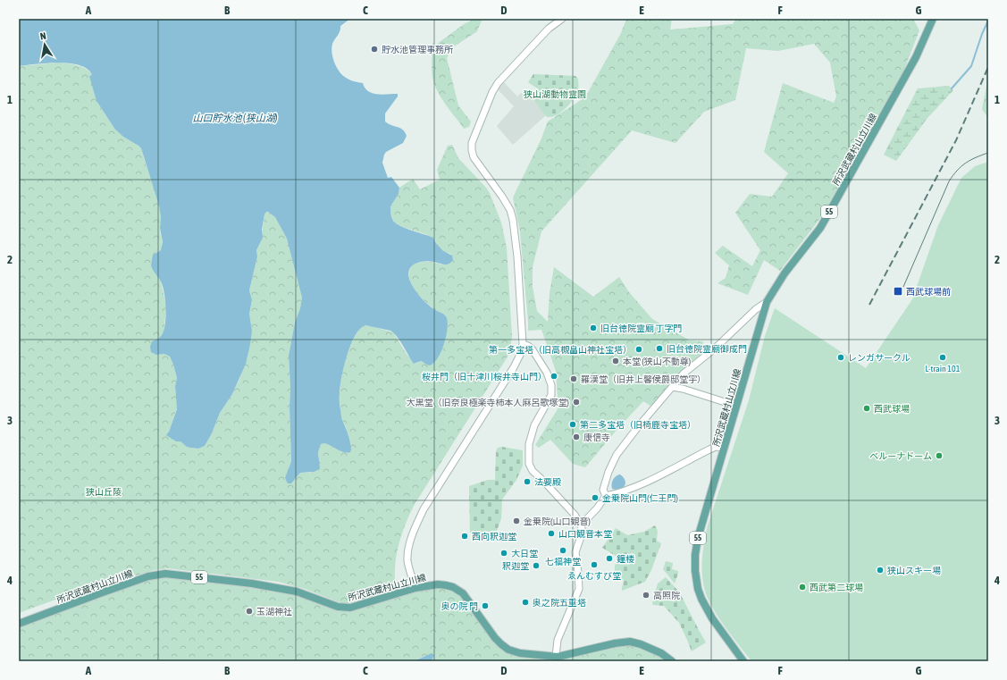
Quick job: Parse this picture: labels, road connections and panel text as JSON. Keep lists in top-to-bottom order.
{
  "streets": {
    "main road": ["所沢武蔵村山立川線", "55"]
  },
  "water": ["山口貯水池 (狭山湖)"],
  "parks": ["狭山湖動物霊園", "狭山丘陵"],
  "places": {
    "other": [
      "貯水池管理事務所",
      "旧台徳院霊廟 丁字門",
      "旧台徳院霊廟御成門",
      "第一多宝塔（旧高槻畠山神社宝塔）",
      "レンガサークル",
      "L-train 101",
      "本堂 (狭山不動尊)",
      "桜井門（旧十津川桜井寺山門）",
      "羅漢堂（旧井上馨侯爵邸堂宇）",
      "大黒堂（旧奈良極楽寺柿本人麻呂歌塚堂)",
      "西武球場",
      "第二多宝塔（旧椅鹿寺宝塔）",
      "康信寺",
      "ベルーナドーム",
      "法要殿",
      "金乗院山門(仁王門)",
      "金乗院(山口観音)",
      "山口観音本堂",
      "西向釈迦堂",
      "七福神堂",
      "大日堂",
      "鐘楼",
      "ゑんむすび堂",
      "釈迦堂",
      "狭山スキー場",
      "西武第二球場",
      "高照院",
      "奥之院五重塔",
      "奥の院 門",
      "玉湖神社"
    ],
    "transit": ["西武球場前"]
  },
  "north": "top",
  "grid": {
    "columns": [
      "A",
      "B",
      "C",
      "D",
      "E",
      "F",
      "G"
    ],
    "rows": [
      "1",
      "2",
      "3",
      "4"
    ]
  }
}
